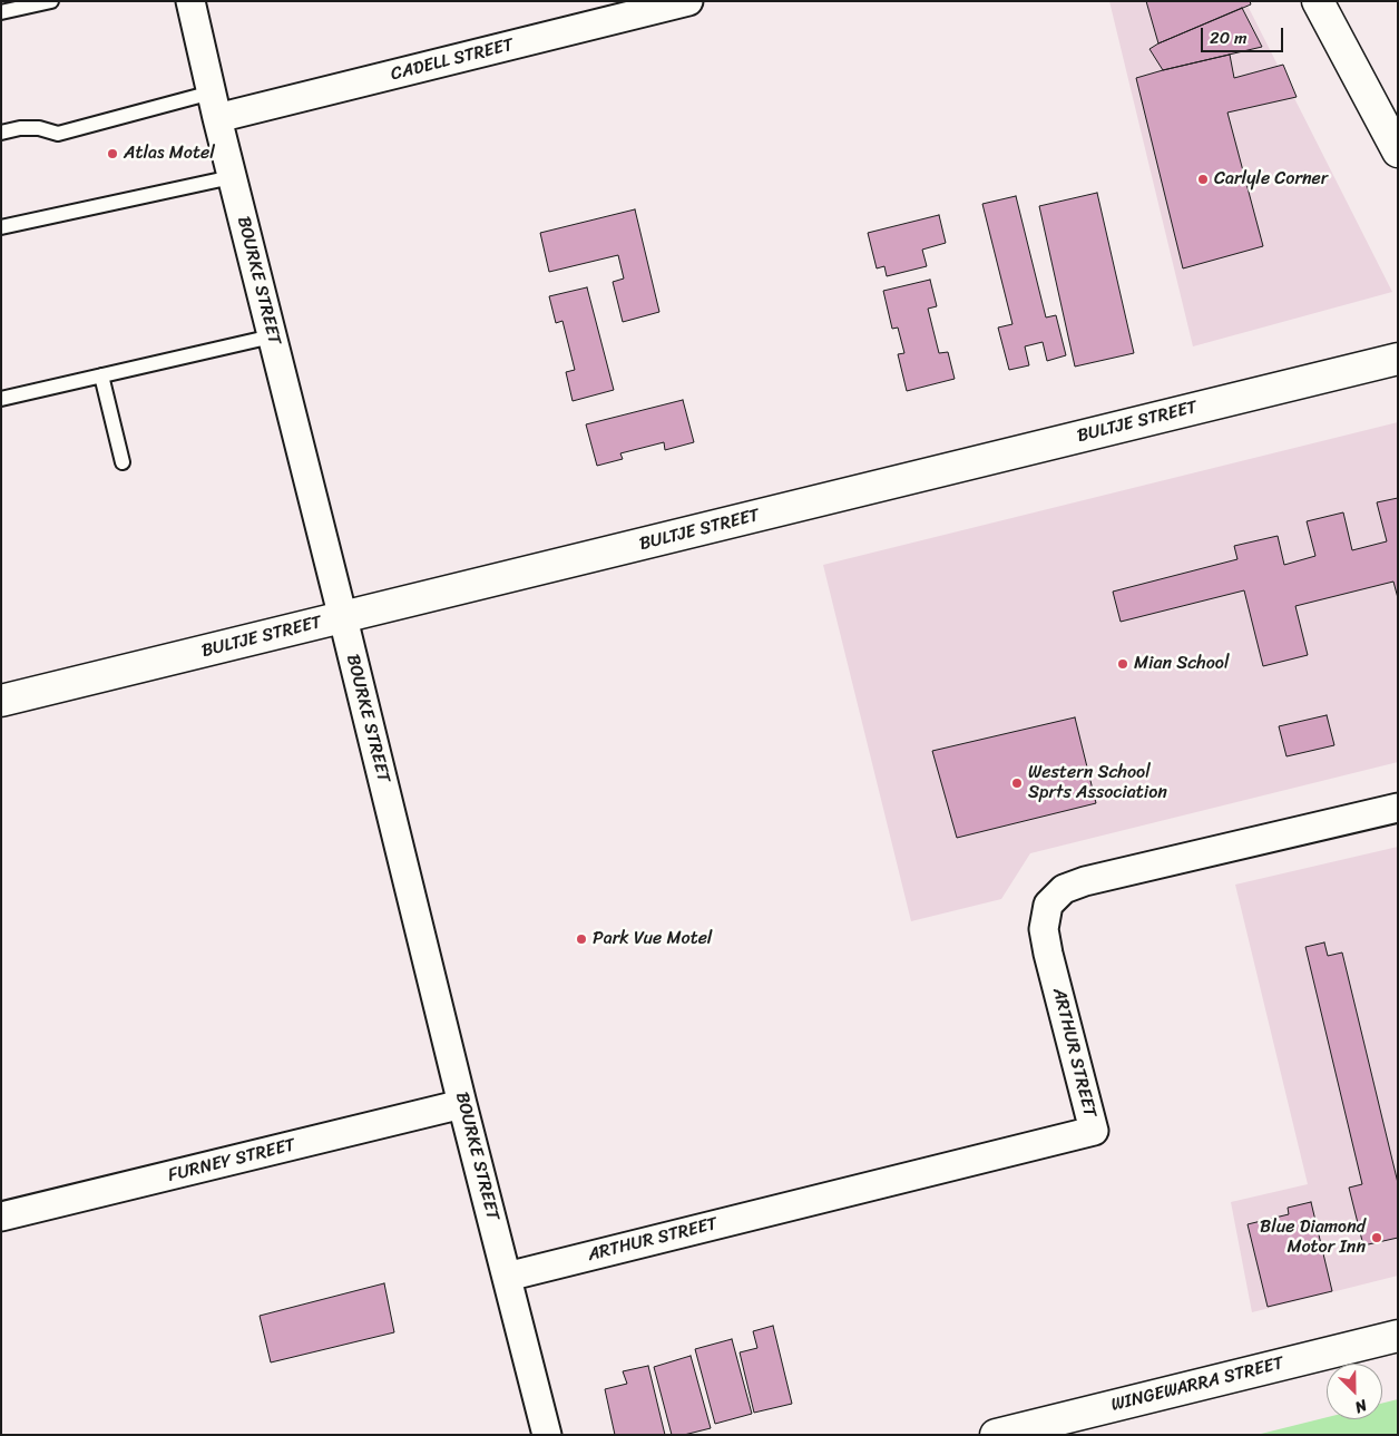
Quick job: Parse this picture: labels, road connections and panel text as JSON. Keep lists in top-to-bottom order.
{
  "streets": {
    "street": [
      "CADELL STREET",
      "BOURKE STREET",
      "BULTJE STREET",
      "ARTHUR STREET",
      "FURNEY STREET",
      "WINGEWARRA STREET"
    ]
  },
  "crossings": [
    ["CADELL STREET", "BOURKE STREET"],
    ["BOURKE STREET", "BULTJE STREET"],
    ["BOURKE STREET", "ARTHUR STREET"],
    ["BOURKE STREET", "FURNEY STREET"]
  ],
  "places": [
    "Atlas Motel",
    "Carlyle Corner",
    "Mian School",
    "Western School Sprts Association",
    "Park Vue Motel",
    "Blue Diamond Motor Inn"
  ],
  "scale_bar": "20 m",
  "north": "bottom right"
}
